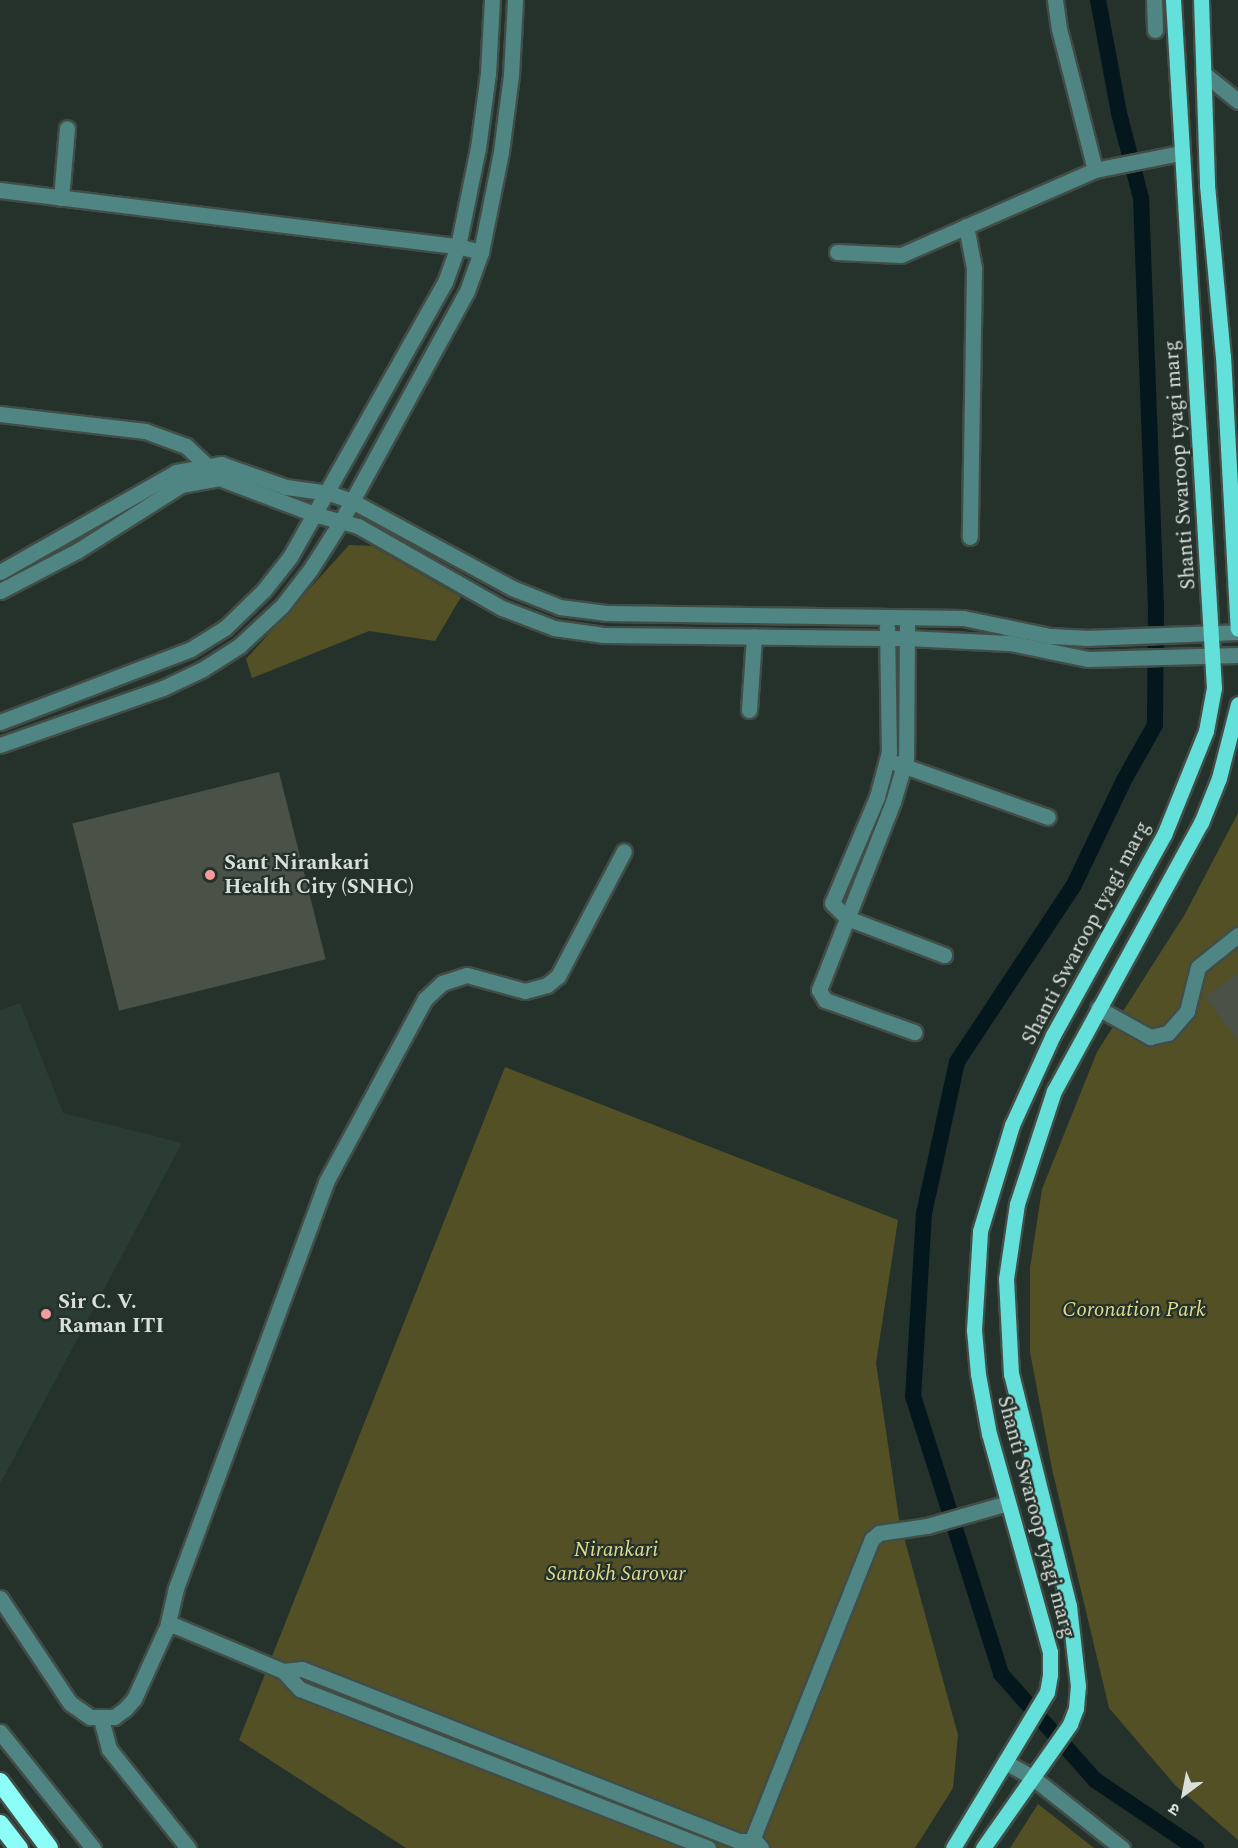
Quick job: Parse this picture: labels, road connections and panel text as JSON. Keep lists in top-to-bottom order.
{
  "streets": {
    "main road": ["Shanti Swaroop tyagi marg"]
  },
  "parks": ["Coronation Park", "Nirankari Santokh Sarovar"],
  "places": ["Sant Nirankari Health City (SNHC)", "Sir C. V. Raman ITI"],
  "north": "bottom left"
}
